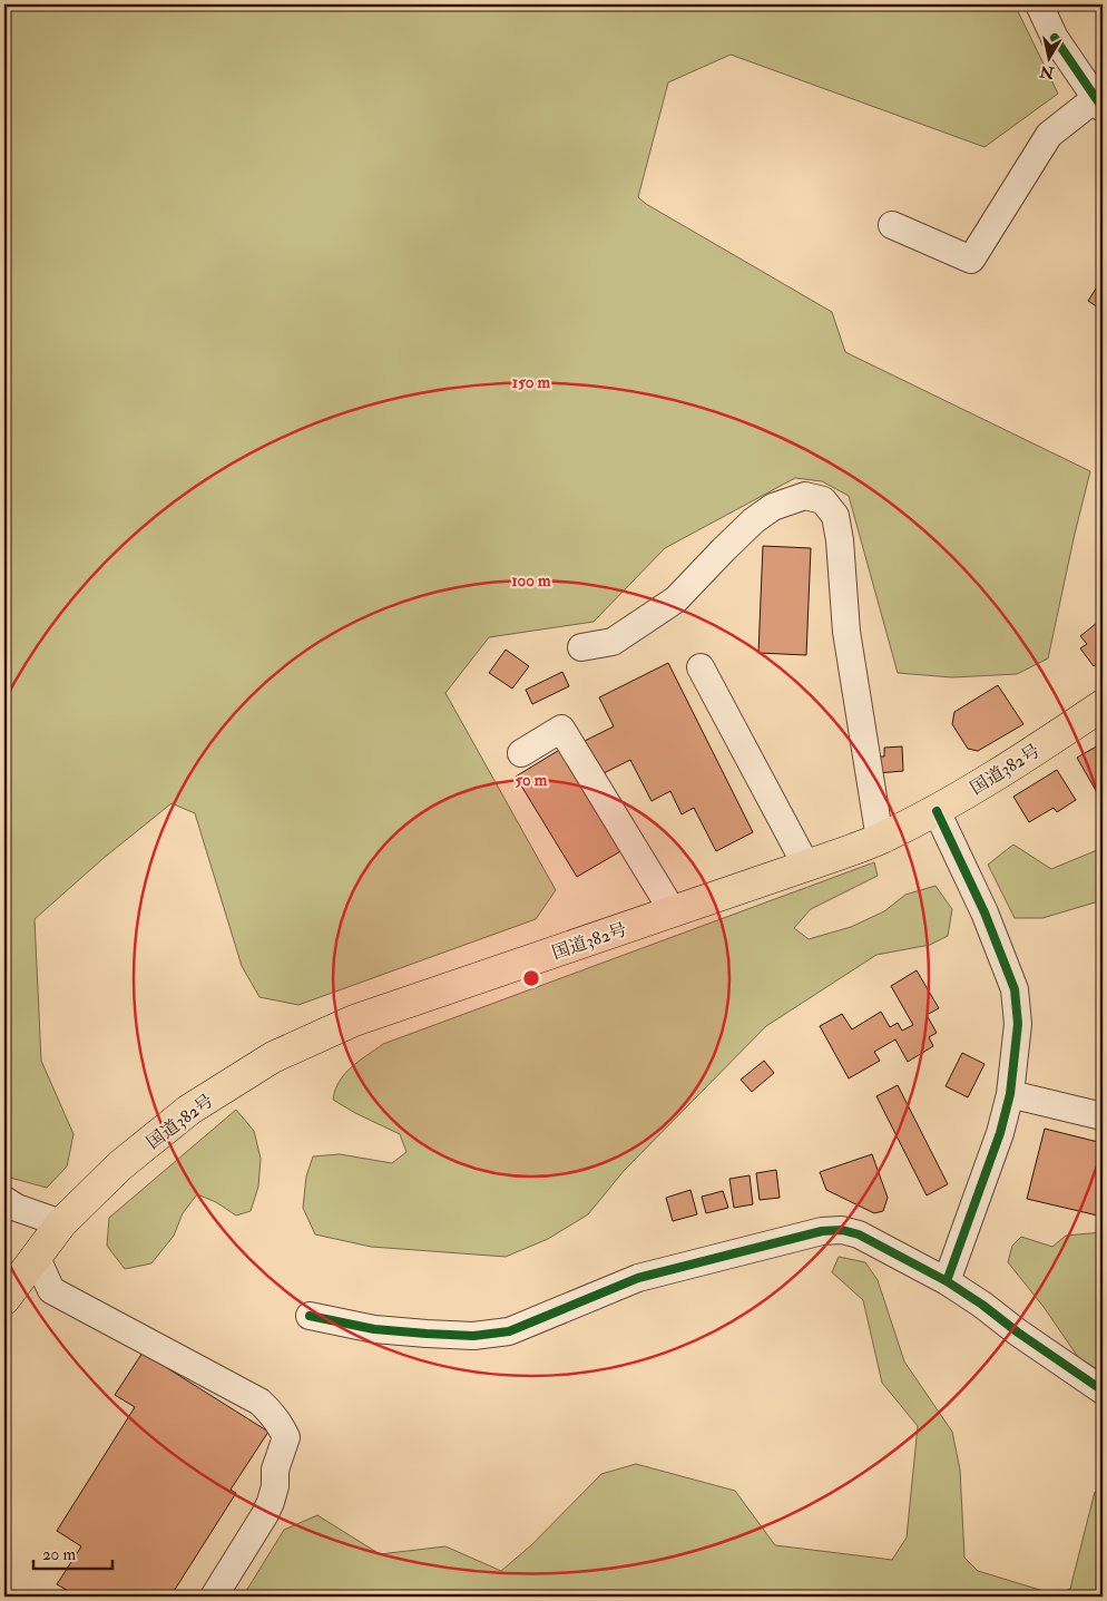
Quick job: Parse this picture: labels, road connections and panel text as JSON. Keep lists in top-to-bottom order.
{
  "streets": {
    "highway": ["国道382号"]
  },
  "scale_bar": "20 m",
  "north": "bottom",
  "rings": ["150 m", "100 m", "50 m"]
}
